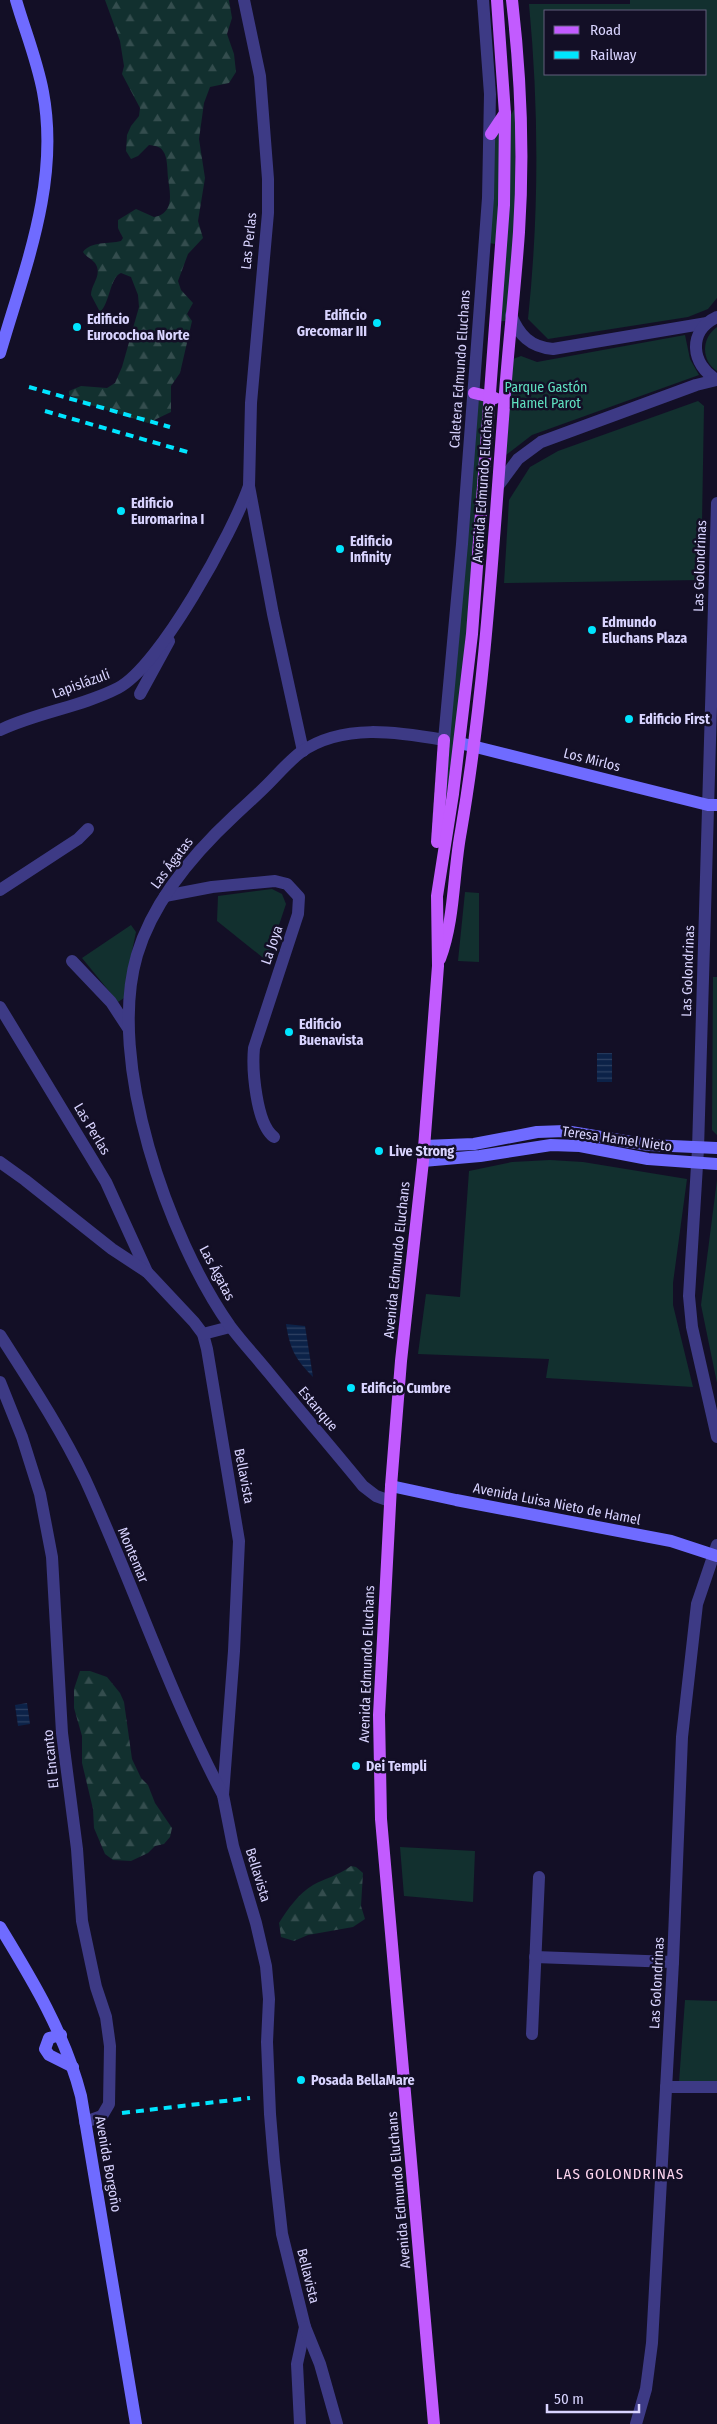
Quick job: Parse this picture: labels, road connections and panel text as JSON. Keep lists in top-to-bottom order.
{
  "streets": {
    "main road": [
      "Avenida Edmundo Eluchans",
      "Los Mirlos",
      "Teresa Hamel Nieto",
      "Avenida Luisa Nieto de Hamel",
      "Avenida Borgoño"
    ],
    "street": [
      "Las Perlas",
      "Caletera Edmundo Eluchans",
      "Las Golondrinas",
      "Lapislázuli",
      "Las Ágatas",
      "La Joya",
      "Estanque",
      "Bellavista",
      "Montemar",
      "El Encanto"
    ]
  },
  "crossings": [
    ["Las Perlas", "Lapislázuli"],
    ["Las Perlas", "Bellavista"],
    ["Caletera Edmundo Eluchans", "Las Ágatas"],
    ["Avenida Edmundo Eluchans", "Los Mirlos"],
    ["Avenida Edmundo Eluchans", "Teresa Hamel Nieto"],
    ["Avenida Edmundo Eluchans", "Estanque"],
    ["Avenida Edmundo Eluchans", "Avenida Luisa Nieto de Hamel"],
    ["Las Golondrinas", "Los Mirlos"],
    ["Las Golondrinas", "Teresa Hamel Nieto"],
    ["Las Golondrinas", "Avenida Luisa Nieto de Hamel"],
    ["Las Ágatas", "La Joya"],
    ["Las Ágatas", "Estanque"],
    ["Bellavista", "Montemar"],
    ["El Encanto", "Avenida Borgoño"]
  ],
  "districts": ["LAS GOLONDRINAS"],
  "parks": ["Parque Gastón Hamel Parot"],
  "places": [
    "Edificio Grecomar III",
    "Edificio Eurocochoa Norte",
    "Edificio Euromarina I",
    "Edificio Infinity",
    "Edmundo Eluchans Plaza",
    "Edificio First",
    "Edificio Buenavista",
    "Live Strong",
    "Edificio Cumbre",
    "Dei Templi",
    "Posada BellaMare"
  ],
  "legend": ["Road", "Railway"],
  "scale_bar": "50 m"
}
